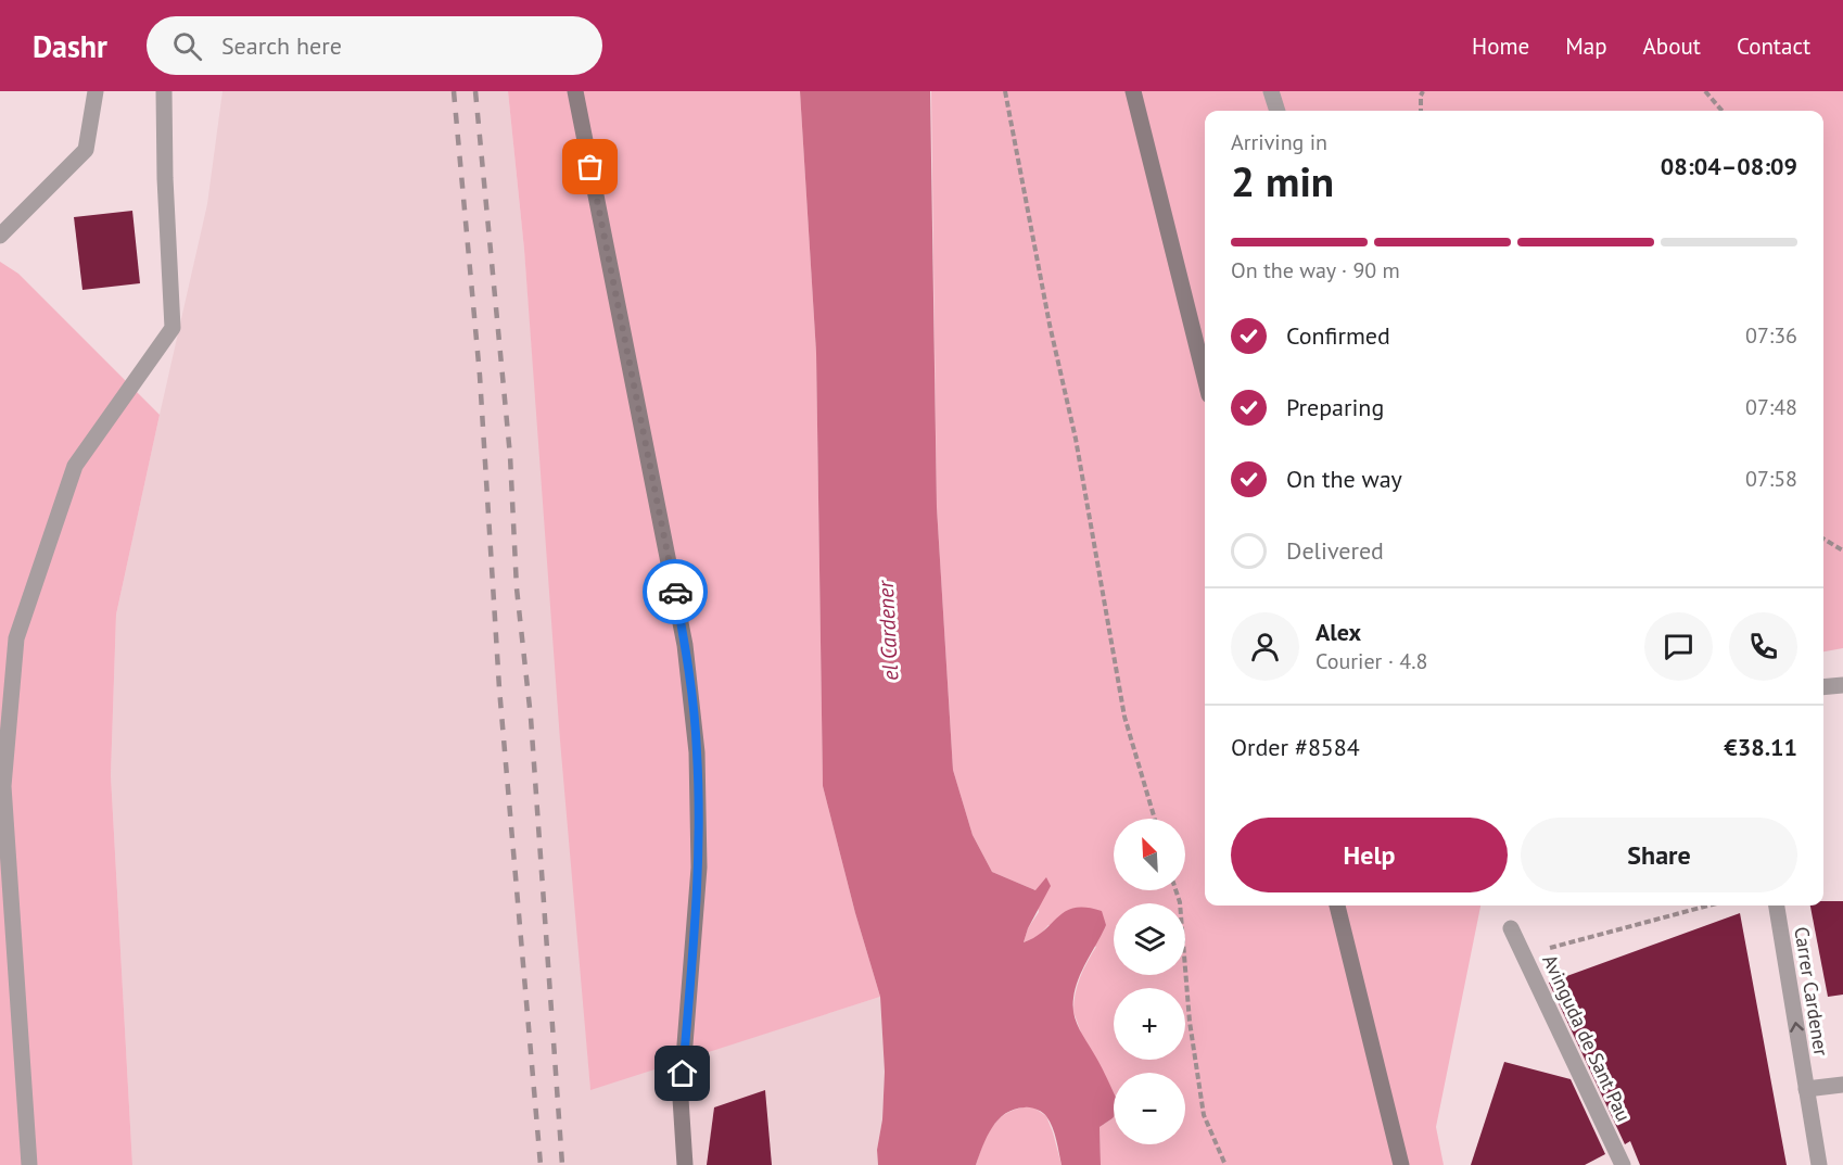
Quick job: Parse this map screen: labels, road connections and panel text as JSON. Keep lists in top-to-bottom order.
{
  "streets": {
    "street": ["Carrer Cardener", "Avinguda de Sant Pau"]
  },
  "one_way": ["Carrer Cardener"],
  "water": ["el Cardener"],
  "north": "top left",
  "page": {
    "header": "Dashr",
    "search": "Search here",
    "nav": [
      "Home",
      "Map",
      "About",
      "Contact"
    ],
    "heading": ["2 min", "Arriving in", "08:04–08:09"],
    "panel": [
      "Alex",
      "Courier · 4.8",
      "Order #8584",
      "€38.11"
    ],
    "bar": "On the way · 90 m",
    "list": [
      ["Confirmed", "07:36"],
      ["Preparing", "07:48"],
      ["On the way", "07:58"],
      "Delivered"
    ],
    "buttons": ["Help", "Share"],
    "map_buttons": ["+", "−"]
  }
}
